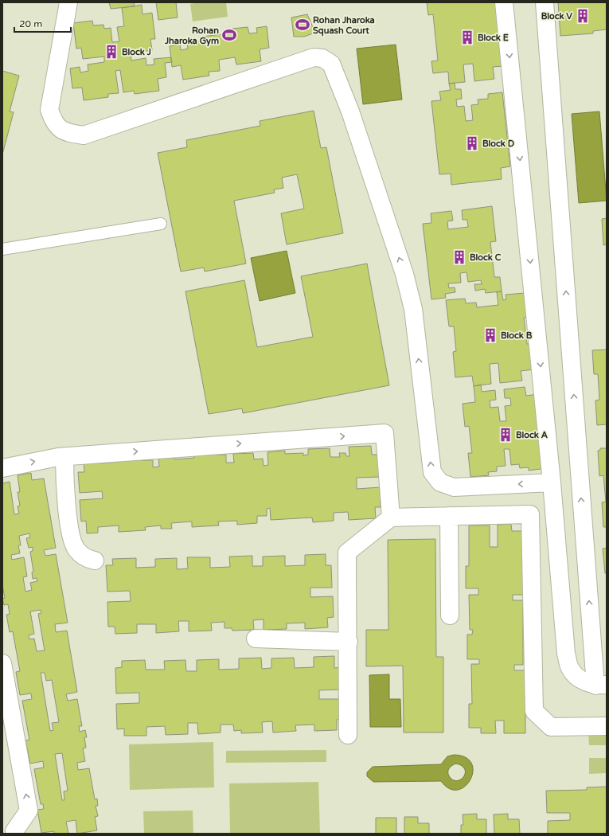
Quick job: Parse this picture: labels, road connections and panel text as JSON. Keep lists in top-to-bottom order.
{
  "places": {
    "building": [
      "Block V",
      "Block E",
      "Block J",
      "Block D",
      "Block C",
      "Block B",
      "Block A"
    ],
    "sports": ["Rohan Jharoka Squash Court", "Rohan Jharoka Gym"]
  },
  "scale_bar": "20 m"
}
